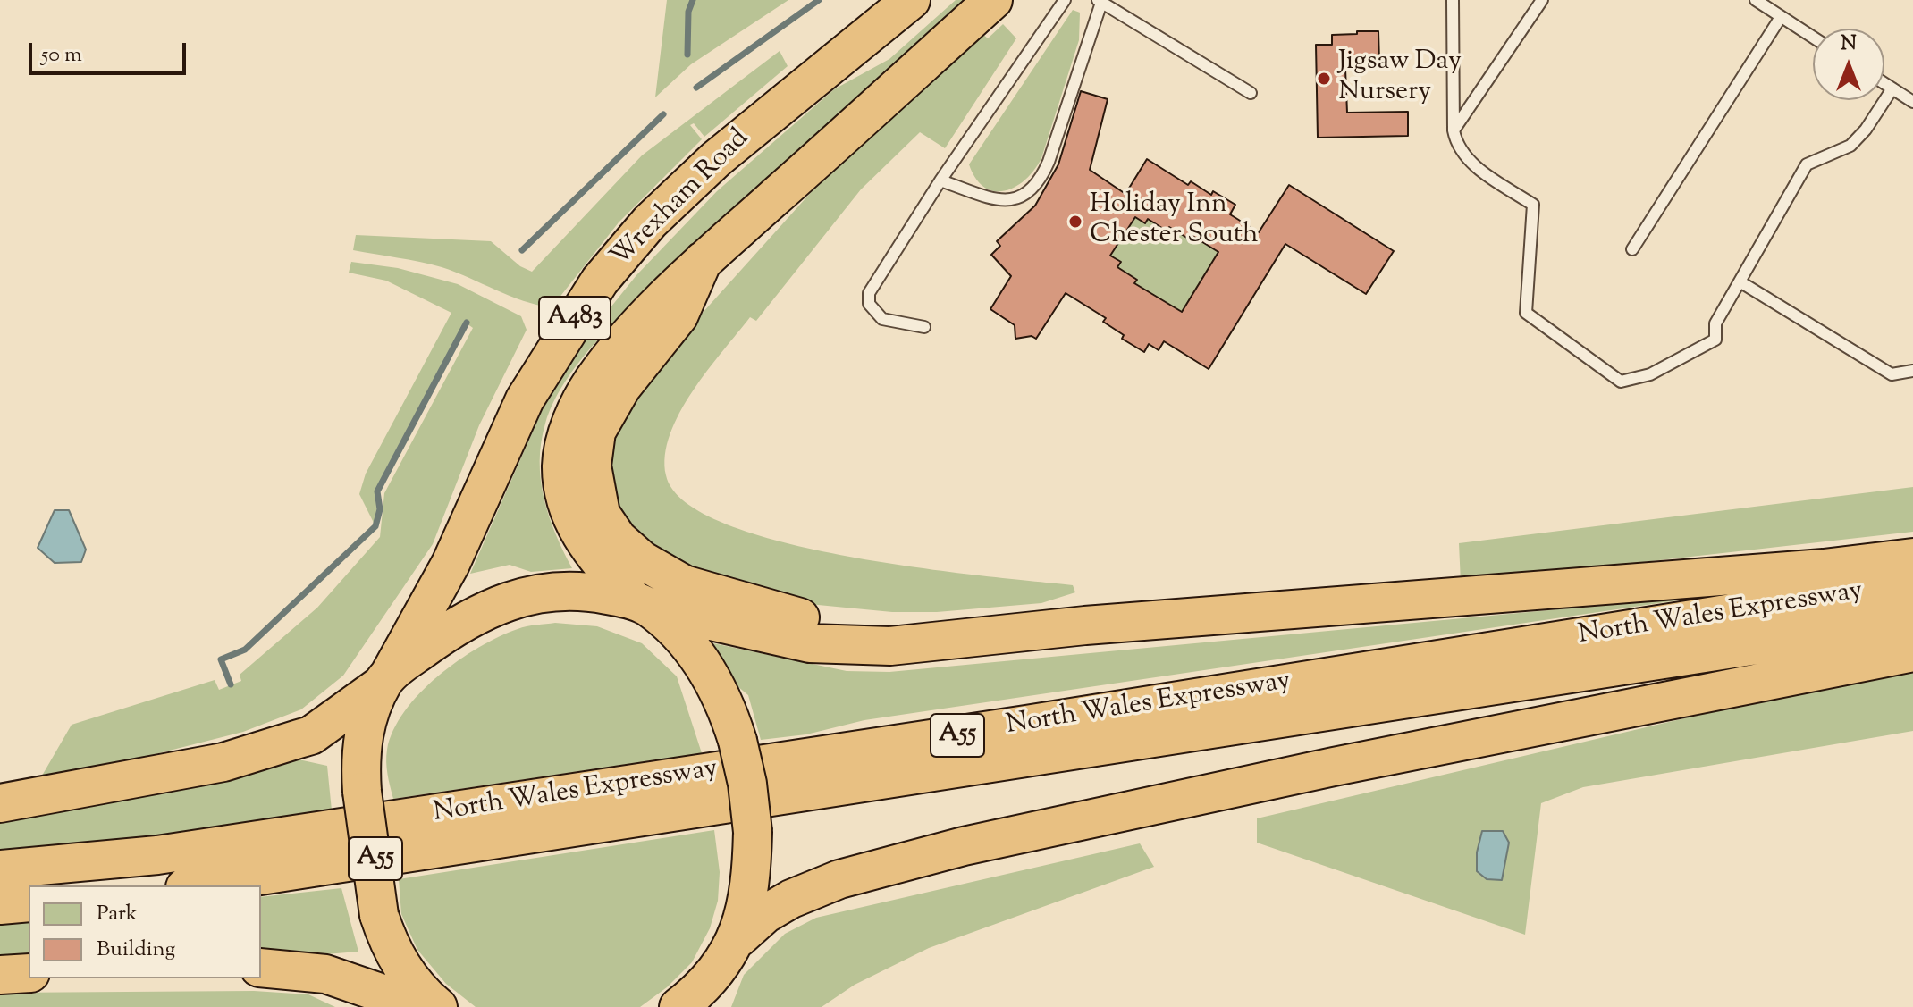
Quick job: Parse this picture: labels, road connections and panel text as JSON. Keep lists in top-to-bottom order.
{
  "streets": {
    "highway": [
      "Wrexham Road",
      "A483",
      "North Wales Expressway",
      "A55"
    ]
  },
  "places": ["Jigsaw Day Nursery", "Holiday Inn Chester South"],
  "legend": ["Park", "Building"],
  "scale_bar": "50 m",
  "north": "top"
}
